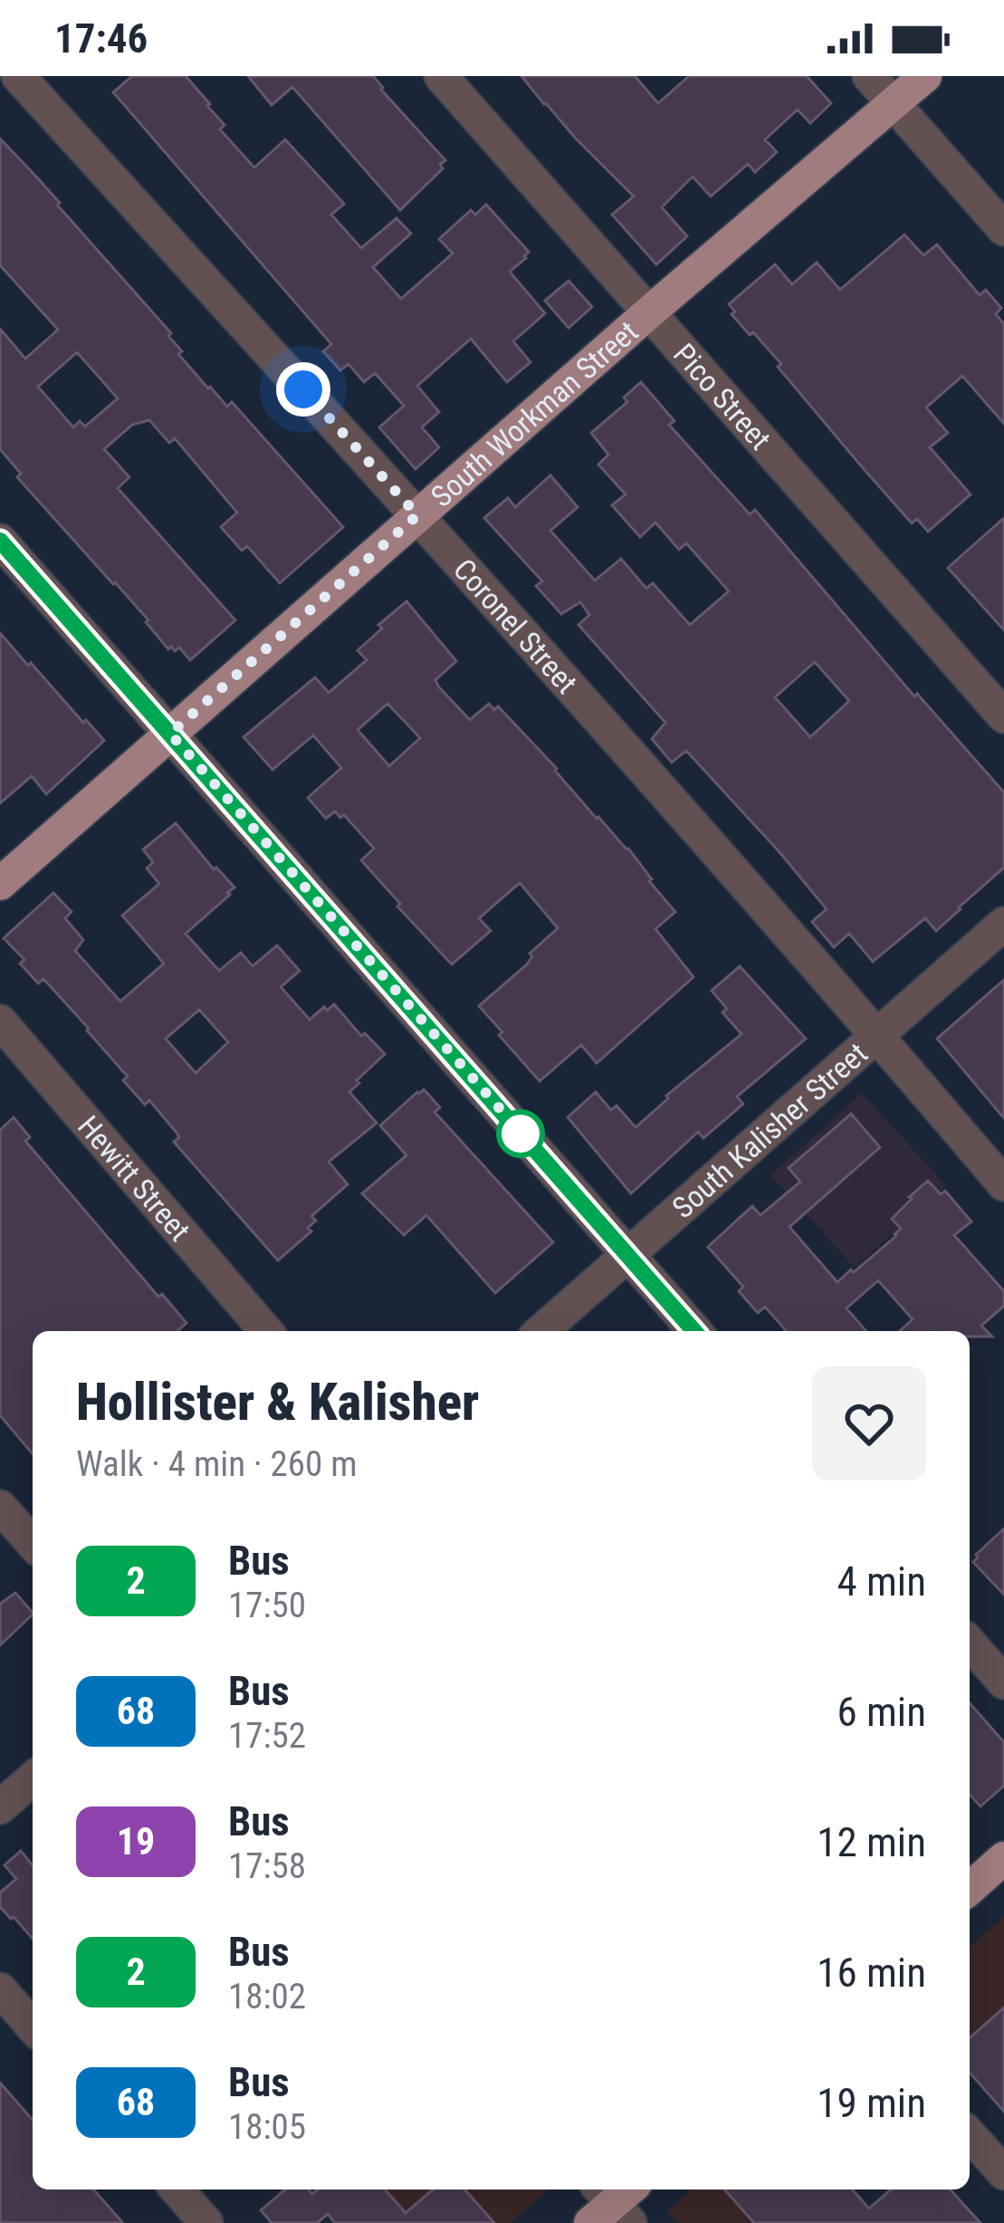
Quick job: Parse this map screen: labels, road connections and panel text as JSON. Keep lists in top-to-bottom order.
{
  "streets": {
    "main road": ["South Workman Street"],
    "street": [
      "Pico Street",
      "Coronel Street",
      "South Kalisher Street",
      "Hewitt Street"
    ]
  },
  "crossings": [
    ["Pico Street", "South Workman Street"],
    ["South Workman Street", "Coronel Street"],
    ["Coronel Street", "South Kalisher Street"]
  ],
  "lines": ["bus line 2"],
  "page": {
    "status": "17:46",
    "heading": ["Hollister & Kalisher", "Walk · 4 min · 260 m"],
    "list": [
      {
        "mark": "2",
        "name": "Bus",
        "note": "17:50",
        "value": "4 min"
      },
      {
        "mark": "68",
        "name": "Bus",
        "note": "17:52",
        "value": "6 min"
      },
      {
        "mark": "19",
        "name": "Bus",
        "note": "17:58",
        "value": "12 min"
      },
      {
        "mark": "2",
        "name": "Bus",
        "note": "18:02",
        "value": "16 min"
      },
      {
        "mark": "68",
        "name": "Bus",
        "note": "18:05",
        "value": "19 min"
      }
    ]
  }
}
